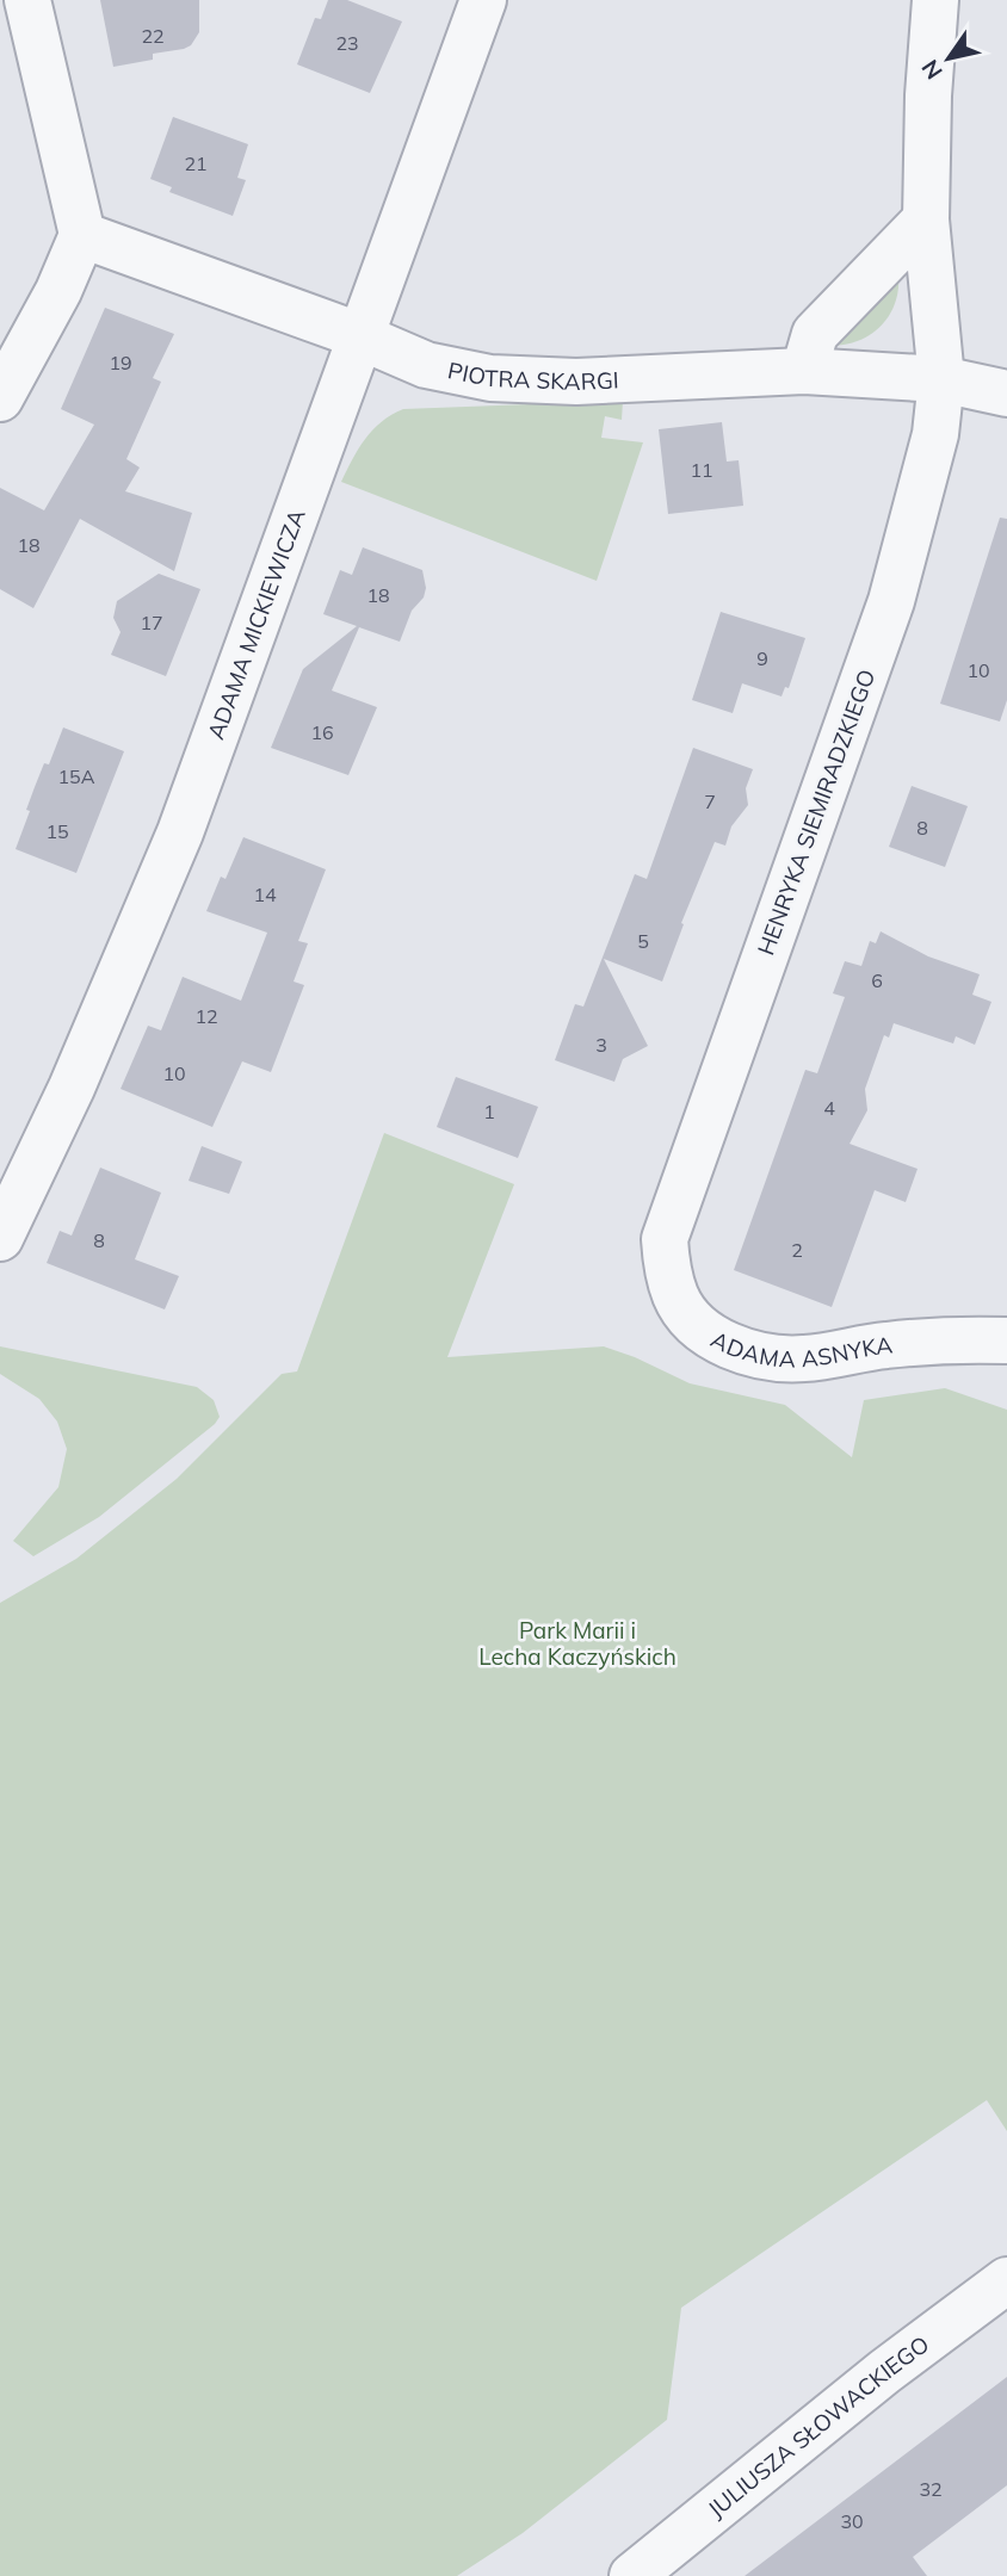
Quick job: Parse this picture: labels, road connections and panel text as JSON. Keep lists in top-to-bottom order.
{
  "streets": {
    "street": [
      "PIOTRA SKARGI",
      "ADAMA MICKIEWICZA",
      "HENRYKA SIEMIRADZKIEGO",
      "ADAMA ASNYKA",
      "JULIUSZA SŁOWACKIEGO"
    ]
  },
  "crossings": [
    ["PIOTRA SKARGI", "ADAMA MICKIEWICZA"],
    ["PIOTRA SKARGI", "HENRYKA SIEMIRADZKIEGO"],
    ["HENRYKA SIEMIRADZKIEGO", "ADAMA ASNYKA"]
  ],
  "parks": ["Park Marii i Lecha Kaczyńskich"],
  "house_numbers": [
    "22",
    "23",
    "21",
    "19",
    "11",
    "18",
    "18",
    "17",
    "9",
    "10",
    "16",
    "15A",
    "7",
    "8",
    "15",
    "14",
    "5",
    "6",
    "12",
    "3",
    "10",
    "4",
    "1",
    "8",
    "2",
    "32",
    "30"
  ],
  "north": "bottom left"
}
